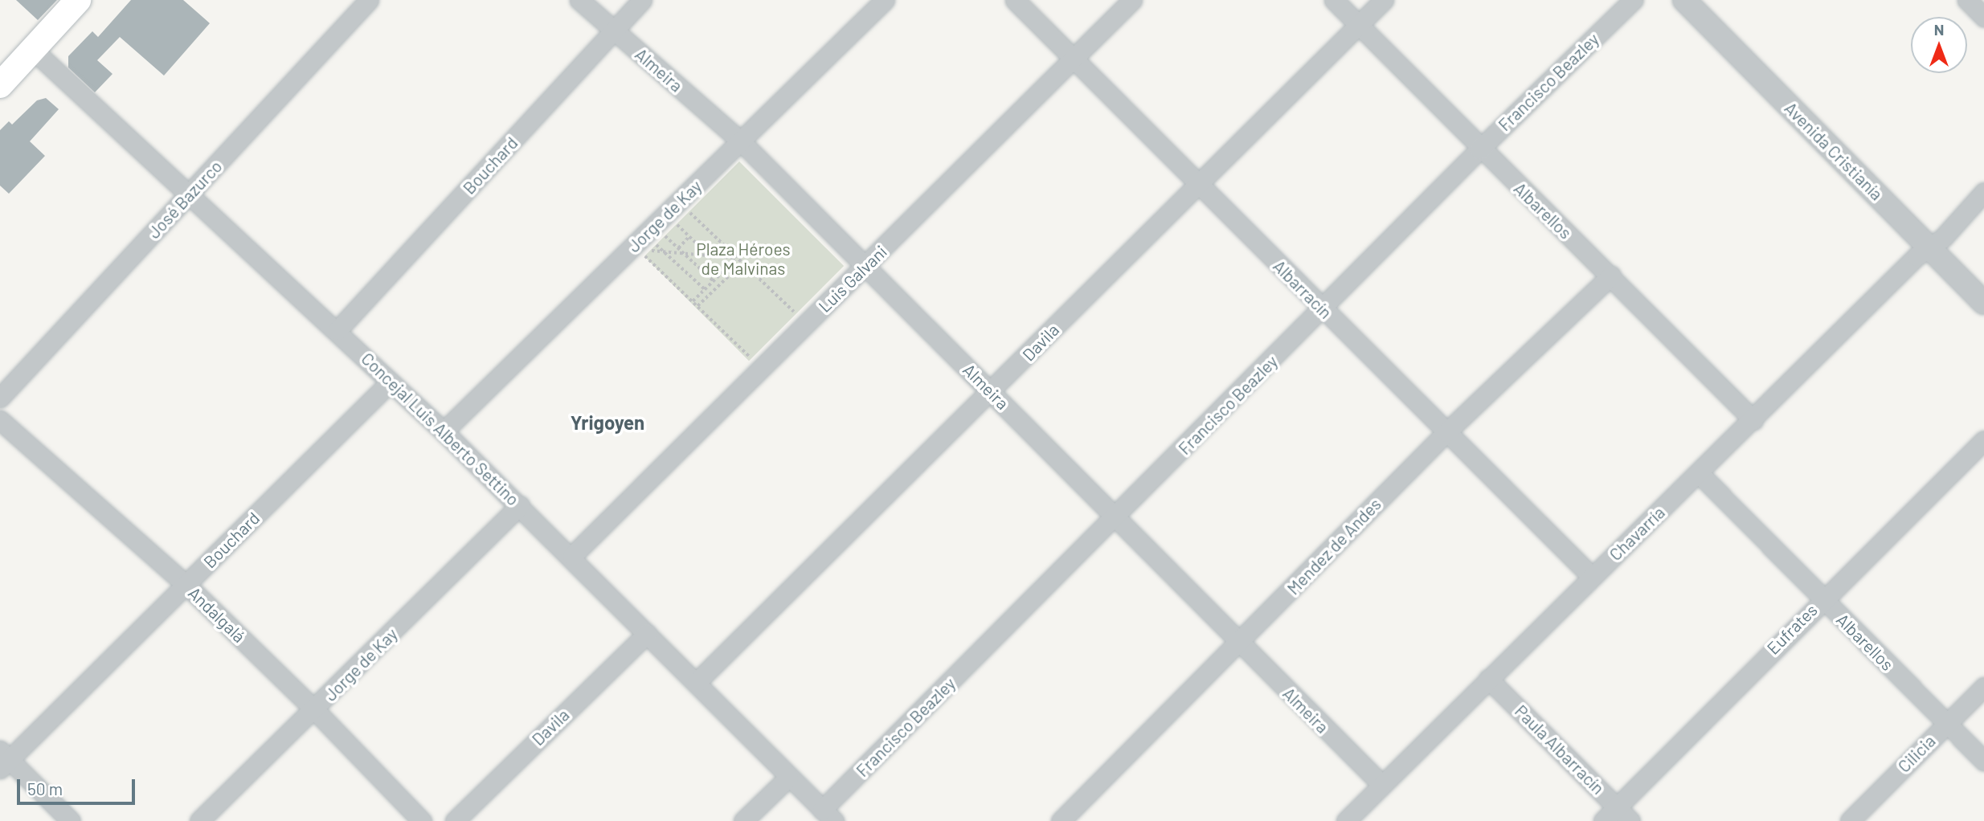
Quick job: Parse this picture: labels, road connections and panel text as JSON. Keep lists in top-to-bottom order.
{
  "streets": {
    "street": [
      "Almeira",
      "Francisco Beazley",
      "Avenida Cristianía",
      "Bouchard",
      "José Bazurco",
      "Albarellos",
      "Jorge de Kay",
      "Luis Galvani",
      "Albarracín",
      "Davila",
      "Concejal Luis Alberto Settino",
      "Chavarría",
      "Mendez de Andes",
      "Andalgalá",
      "Eufrates",
      "Paula Albarracín",
      "Cilicia"
    ]
  },
  "crossings": [
    ["Almeira", "Francisco Beazley"],
    ["Almeira", "Bouchard"],
    ["Almeira", "Jorge de Kay"],
    ["Almeira", "Luis Galvani"],
    ["Almeira", "Davila"],
    ["Almeira", "Chavarría"],
    ["Almeira", "Mendez de Andes"],
    ["Francisco Beazley", "Albarellos"],
    ["Francisco Beazley", "Albarracín"],
    ["Francisco Beazley", "Concejal Luis Alberto Settino"],
    ["Avenida Cristianía", "Chavarría"],
    ["Bouchard", "Concejal Luis Alberto Settino"],
    ["Bouchard", "Andalgalá"],
    ["José Bazurco", "Concejal Luis Alberto Settino"],
    ["Albarellos", "Davila"],
    ["Albarellos", "Chavarría"],
    ["Albarellos", "Mendez de Andes"],
    ["Albarellos", "Eufrates"],
    ["Albarellos", "Cilicia"],
    ["Jorge de Kay", "Concejal Luis Alberto Settino"],
    ["Jorge de Kay", "Andalgalá"],
    ["Luis Galvani", "Albarracín"],
    ["Luis Galvani", "Concejal Luis Alberto Settino"],
    ["Albarracín", "Davila"],
    ["Albarracín", "Chavarría"],
    ["Albarracín", "Mendez de Andes"],
    ["Davila", "Concejal Luis Alberto Settino"],
    ["Chavarría", "Paula Albarracín"],
    ["Eufrates", "Paula Albarracín"]
  ],
  "districts": ["Yrigoyen"],
  "parks": ["Plaza Héroes de Malvinas"],
  "scale_bar": "50 m",
  "north": "top"
}
